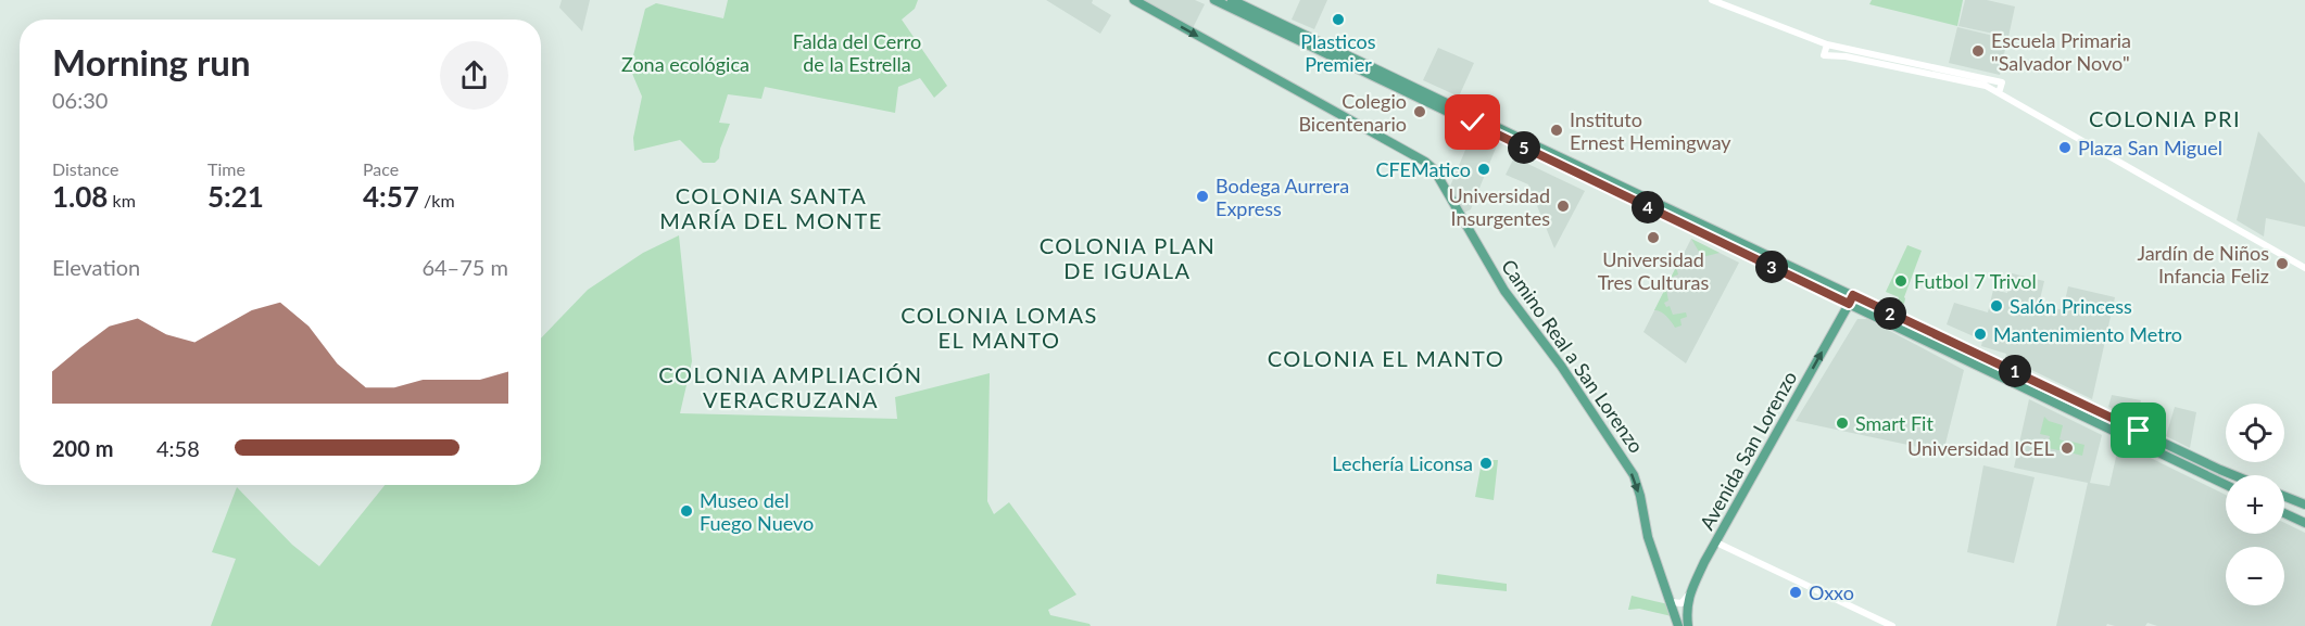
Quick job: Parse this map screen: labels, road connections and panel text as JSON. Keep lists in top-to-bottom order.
{
  "streets": {
    "main road": ["Camino Real a San Lorenzo", "Avenida San Lorenzo"]
  },
  "one_way": ["Avenida San Lorenzo"],
  "districts": [
    "COLONIA PRI",
    "COLONIA SANTA MARÍA DEL MONTE",
    "COLONIA PLAN DE IGUALA",
    "COLONIA LOMAS EL MANTO",
    "COLONIA EL MANTO",
    "COLONIA AMPLIACIÓN VERACRUZANA"
  ],
  "parks": ["Falda del Cerro de la Estrella", "Zona ecológica"],
  "places": [
    "Plasticos Premier",
    "Escuela Primaria \"Salvador Novo\"",
    "Colegio Bicentenario",
    "Instituto Ernest Hemingway",
    "Plaza San Miguel",
    "CFEMatico",
    "Bodega Aurrera Express",
    "Universidad Insurgentes",
    "Universidad Tres Culturas",
    "Jardín de Niños Infancia Feliz",
    "Futbol 7 Trivol",
    "Salón Princess",
    "Mantenimiento Metro",
    "Smart Fit",
    "Universidad ICEL",
    "Lechería Liconsa",
    "Museo del Fuego Nuevo",
    "Oxxo"
  ],
  "page": {
    "heading": ["Morning run", "06:30"],
    "stats": [
      ["Distance", "1.08 km"],
      ["Time", "5:21"],
      ["Pace", "4:57 /km"]
    ],
    "pins": [
      "5",
      "4",
      "3",
      "2",
      "1"
    ],
    "chart": ["Elevation", "64–75 m"],
    "map_buttons": ["+", "−"],
    "list": [
      {
        "name": "200 m",
        "note": "4:58"
      }
    ]
  }
}
